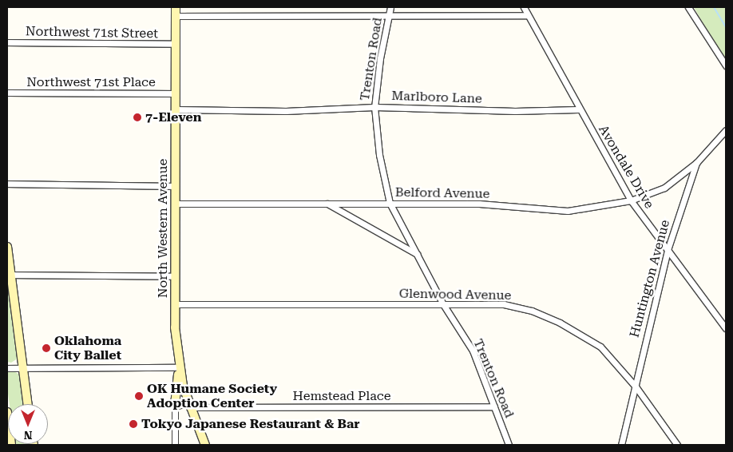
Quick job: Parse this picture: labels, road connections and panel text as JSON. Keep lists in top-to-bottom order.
{
  "streets": {
    "main road": ["North Western Avenue"],
    "street": [
      "Northwest 71st Street",
      "Trenton Road",
      "Northwest 71st Place",
      "Marlboro Lane",
      "Avondale Drive",
      "Belford Avenue",
      "Huntington Avenue",
      "Glenwood Avenue",
      "Hemstead Place"
    ]
  },
  "crossings": [
    ["Northwest 71st Street", "North Western Avenue"],
    ["Trenton Road", "Marlboro Lane"],
    ["Trenton Road", "Belford Avenue"],
    ["Trenton Road", "Glenwood Avenue"],
    ["Trenton Road", "Hemstead Place"],
    ["Northwest 71st Place", "North Western Avenue"],
    ["Marlboro Lane", "Avondale Drive"],
    ["Marlboro Lane", "North Western Avenue"],
    ["Avondale Drive", "Belford Avenue"],
    ["Avondale Drive", "Huntington Avenue"],
    ["Belford Avenue", "North Western Avenue"],
    ["Belford Avenue", "Huntington Avenue"],
    ["North Western Avenue", "Glenwood Avenue"],
    ["North Western Avenue", "Hemstead Place"],
    ["Huntington Avenue", "Glenwood Avenue"]
  ],
  "places": [
    "7-Eleven",
    "Oklahoma City Ballet",
    "OK Humane Society Adoption Center",
    "Tokyo Japanese Restaurant & Bar"
  ],
  "north": "bottom"
}
